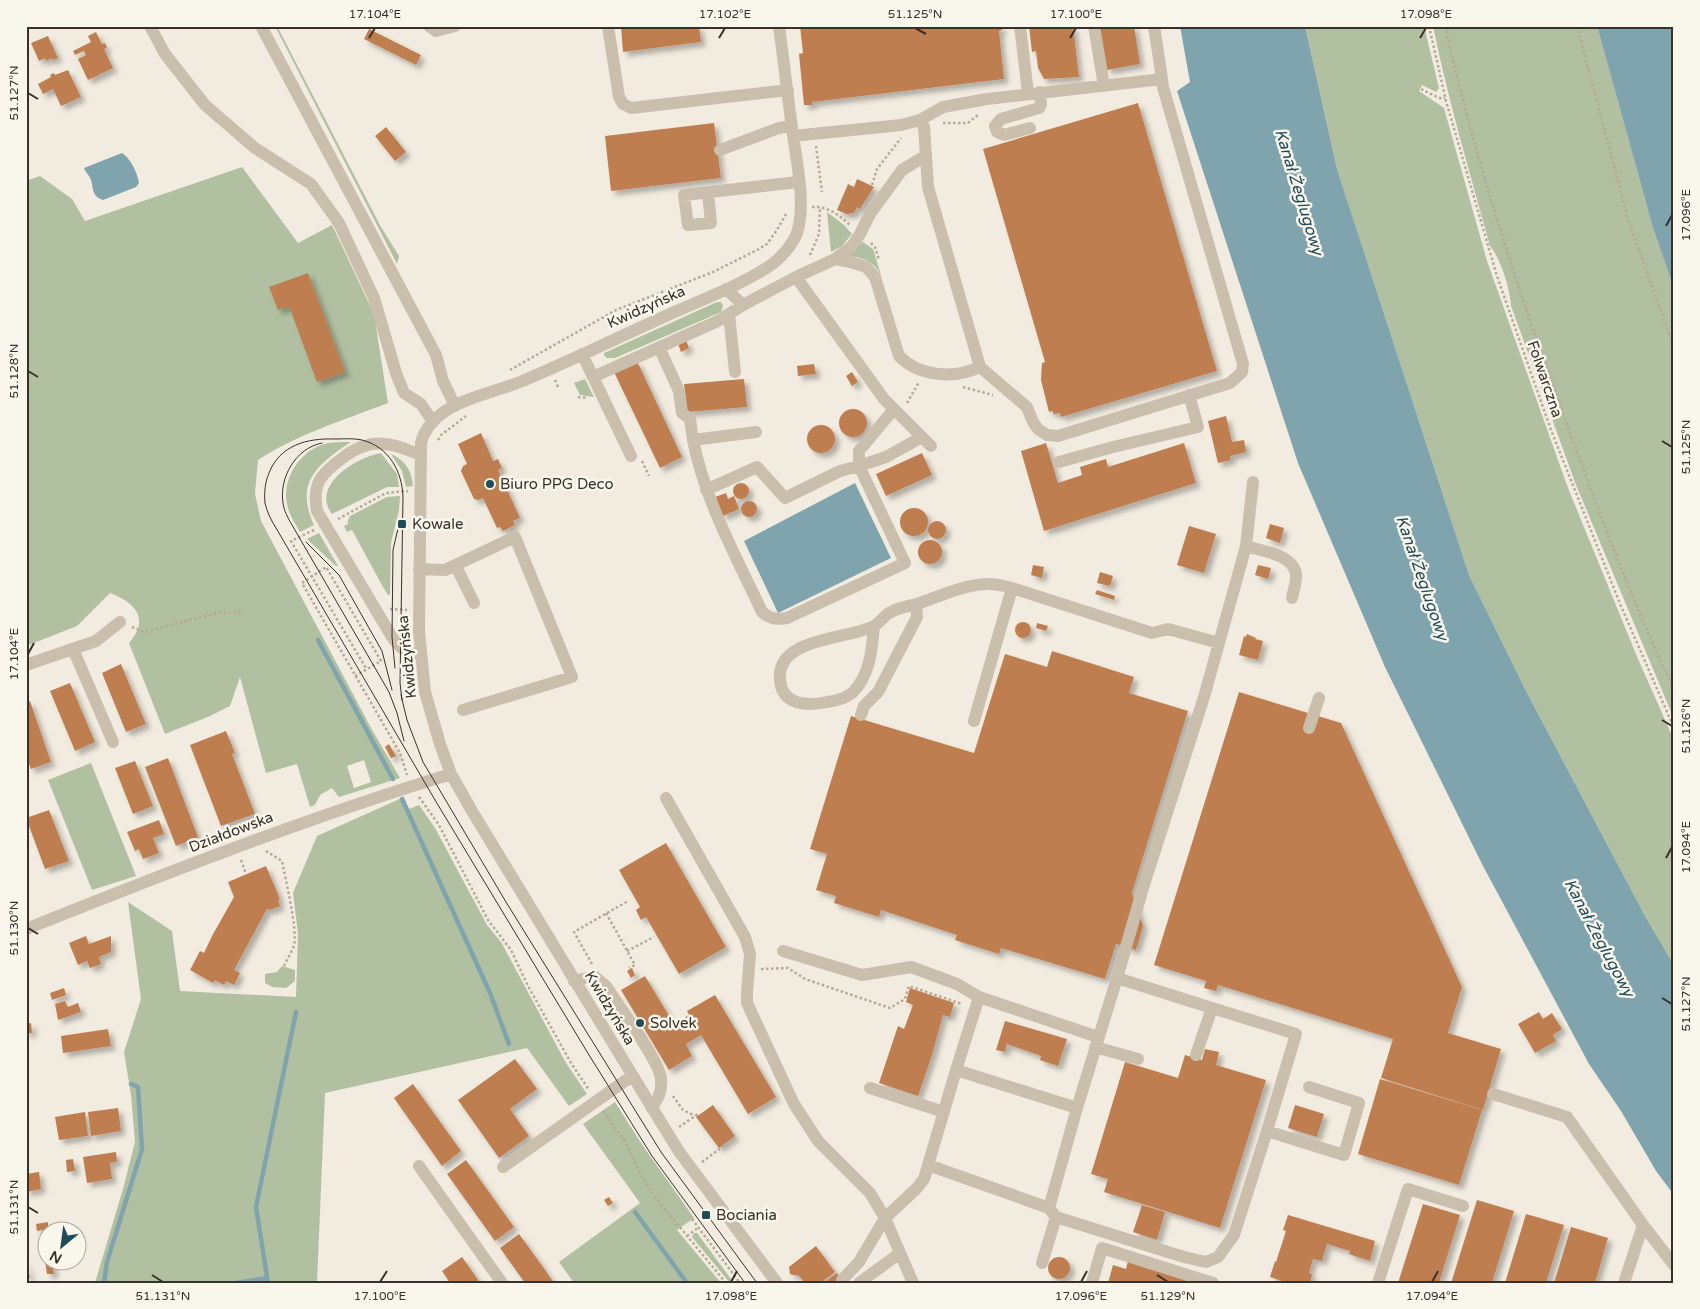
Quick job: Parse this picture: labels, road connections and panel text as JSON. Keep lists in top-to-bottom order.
{
  "streets": {
    "street": ["Kwidzyńska", "Działdowska"],
    "path": ["Folwarczna"]
  },
  "crossings": [
    ["Kwidzyńska", "Działdowska"]
  ],
  "water": ["Kanał Żeglugowy"],
  "places": {
    "other": ["Biuro PPG Deco", "Solvek"],
    "transit": ["Kowale", "Bociania"]
  },
  "north": "bottom left",
  "coordinates": [
    "17.104°E",
    "17.102°E",
    "51.125°N",
    "17.100°E",
    "17.098°E",
    "51.127°N",
    "17.096°E",
    "51.128°N",
    "51.126°N",
    "17.094°E",
    "51.130°N",
    "51.131°N",
    "51.129°N"
  ]
}
